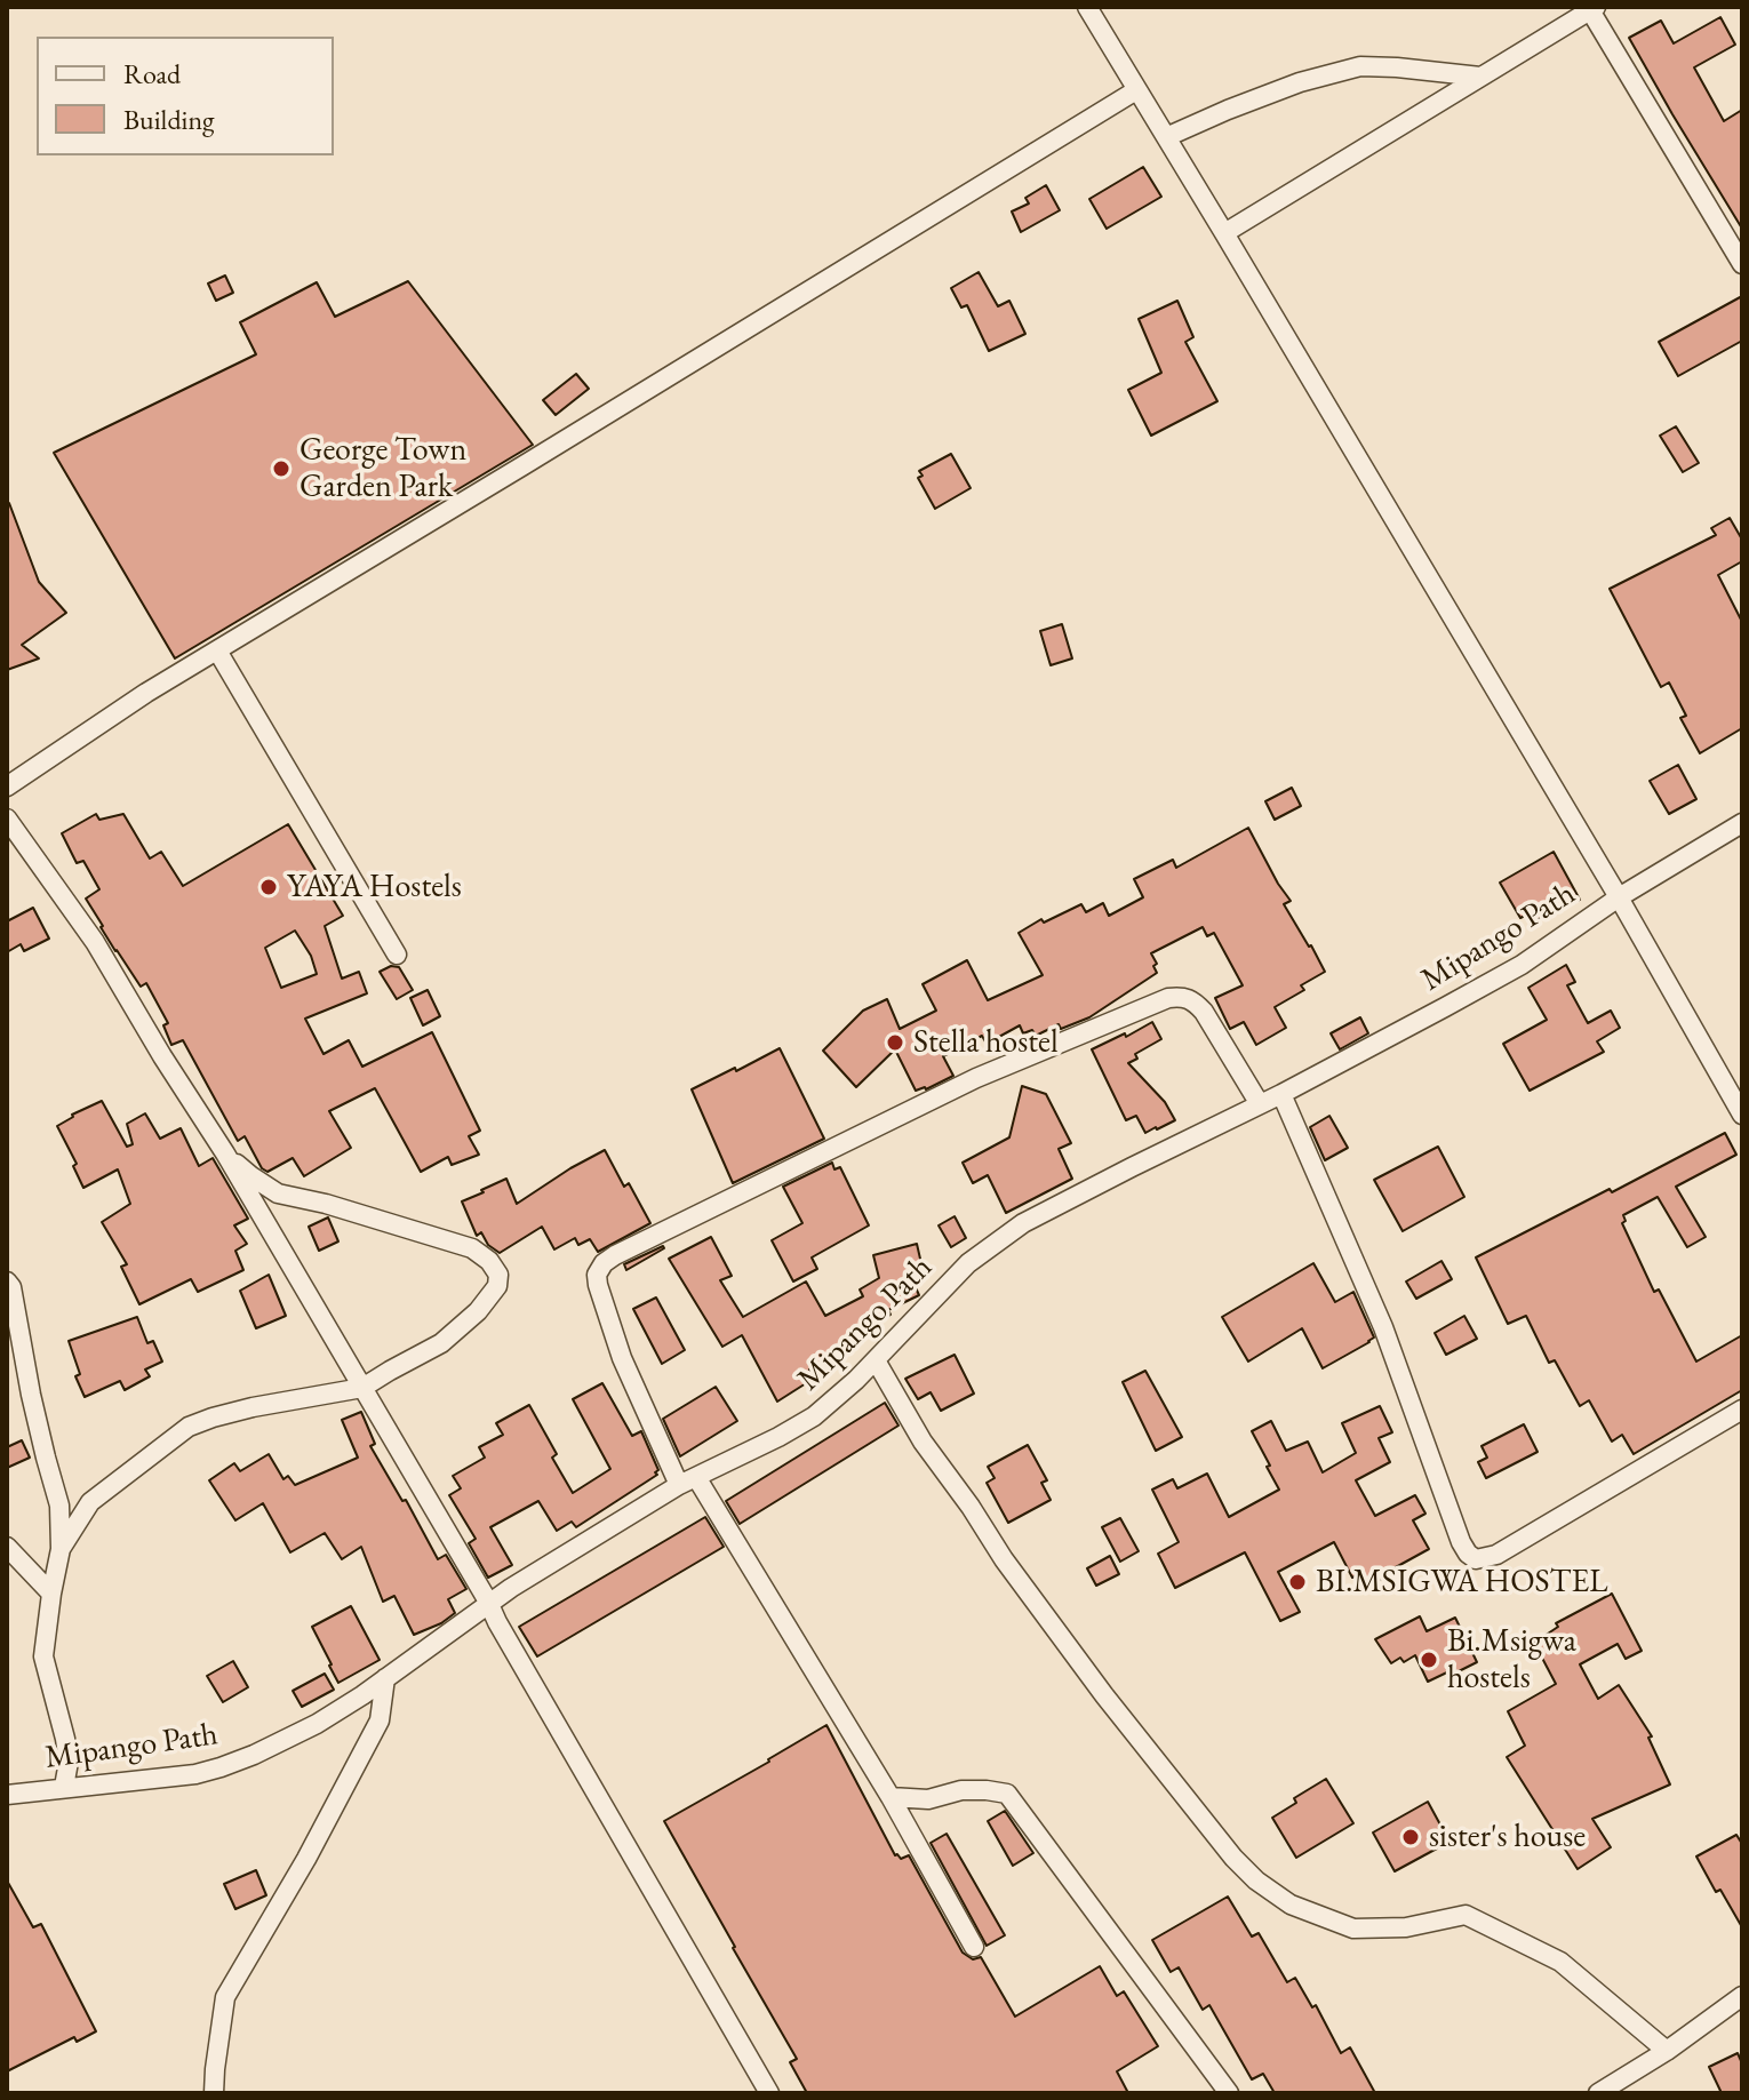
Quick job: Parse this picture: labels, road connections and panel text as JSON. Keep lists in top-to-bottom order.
{
  "streets": {
    "street": ["Mipango Path"]
  },
  "places": [
    "George Town Garden Park",
    "YAYA Hostels",
    "Stella hostel",
    "BI.MSIGWA HOSTEL",
    "Bi.Msigwa hostels",
    "sister's house"
  ],
  "legend": ["Road", "Building"]
}
